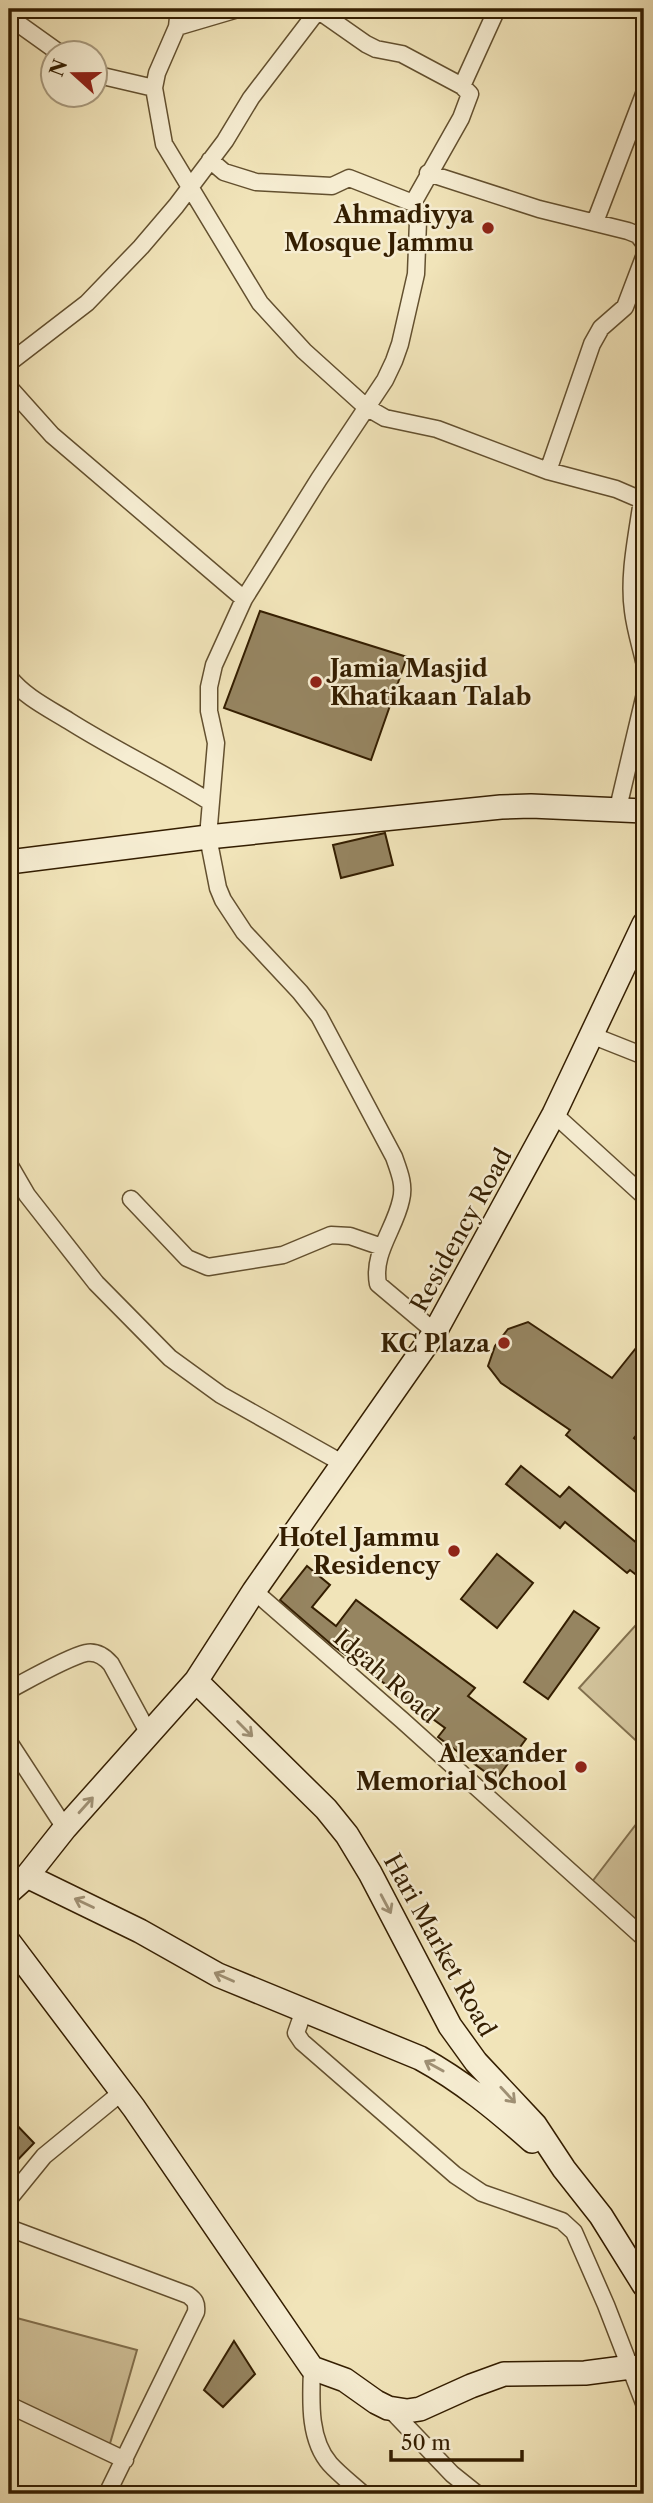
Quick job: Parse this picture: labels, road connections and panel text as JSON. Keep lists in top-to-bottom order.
{
  "streets": {
    "street": ["Residency Road", "Idgah Road", "Hari Market Road"]
  },
  "crossings": [
    ["Residency Road", "Idgah Road"],
    ["Residency Road", "Hari Market Road"]
  ],
  "places": [
    "Ahmadiyya Mosque Jammu",
    "Jamia Masjid Khatikaan Talab",
    "KC Plaza",
    "Hotel Jammu Residency",
    "Alexander Memorial School"
  ],
  "scale_bar": "50 m",
  "north": "left"
}
